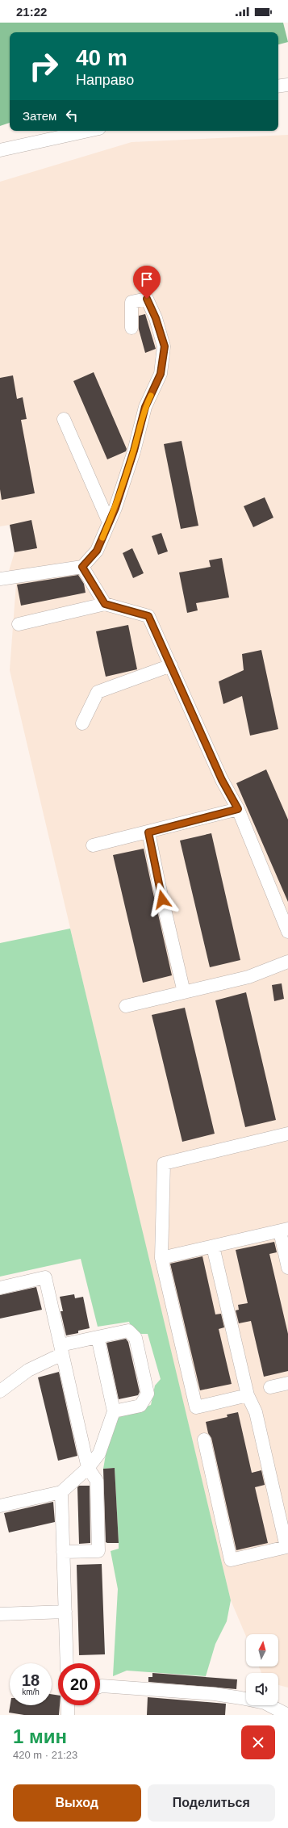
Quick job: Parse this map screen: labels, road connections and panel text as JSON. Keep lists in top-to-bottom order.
{
  "north": "top",
  "page": {
    "status": "21:22",
    "turn": ["40 m", "Направо"],
    "then": "Затем",
    "speed": "18 km/h",
    "limit": "20",
    "heading": ["1 мин", "420 m · 21:23"],
    "buttons": ["Выход", "Поделиться"]
  }
}
